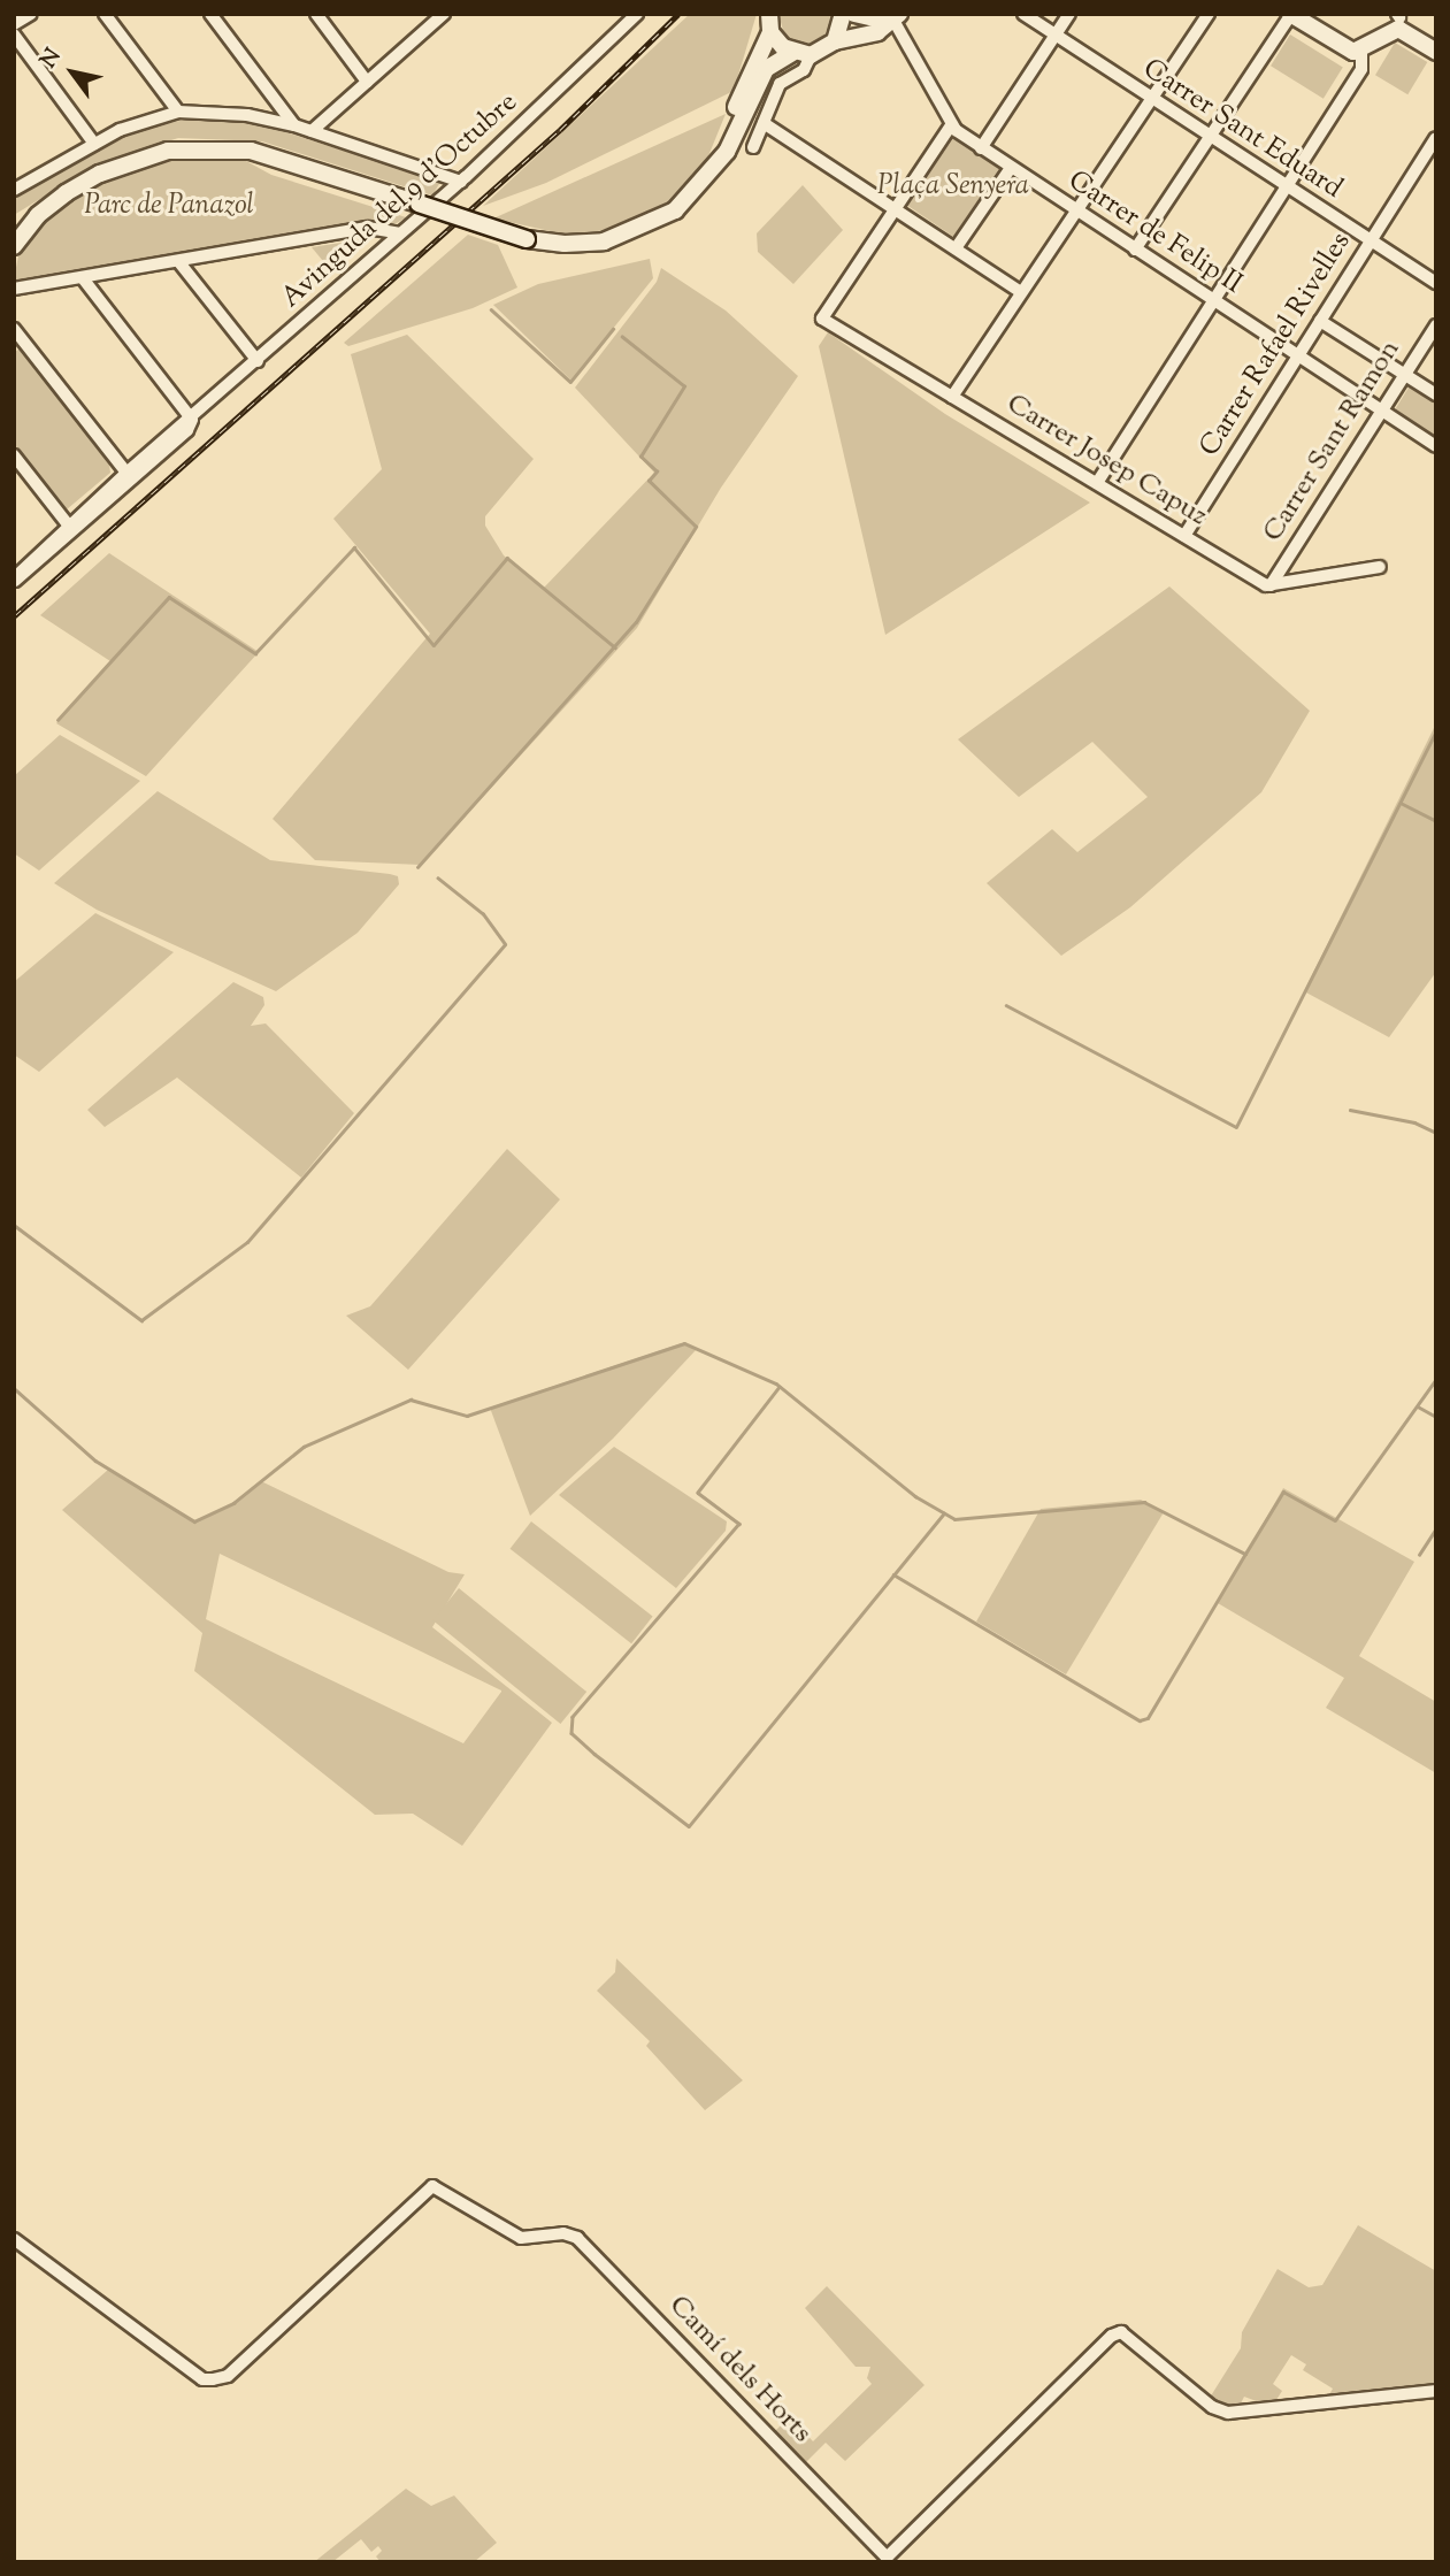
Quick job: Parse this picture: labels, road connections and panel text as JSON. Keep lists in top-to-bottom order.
{
  "streets": {
    "street": [
      "Carrer Sant Eduard",
      "Avinguda del 9 d'Octubre",
      "Carrer de Felip II",
      "Carrer Rafael Rivelles",
      "Carrer Sant Ramon",
      "Carrer Josep Capuz",
      "Camí dels Horts"
    ]
  },
  "crossings": [
    ["Carrer Sant Eduard", "Carrer Rafael Rivelles"],
    ["Carrer de Felip II", "Carrer Rafael Rivelles"],
    ["Carrer de Felip II", "Carrer Sant Ramon"],
    ["Carrer Rafael Rivelles", "Carrer Josep Capuz"],
    ["Carrer Sant Ramon", "Carrer Josep Capuz"]
  ],
  "parks": ["Plaça Senyera", "Parc de Panazol"],
  "north": "top left"
}
